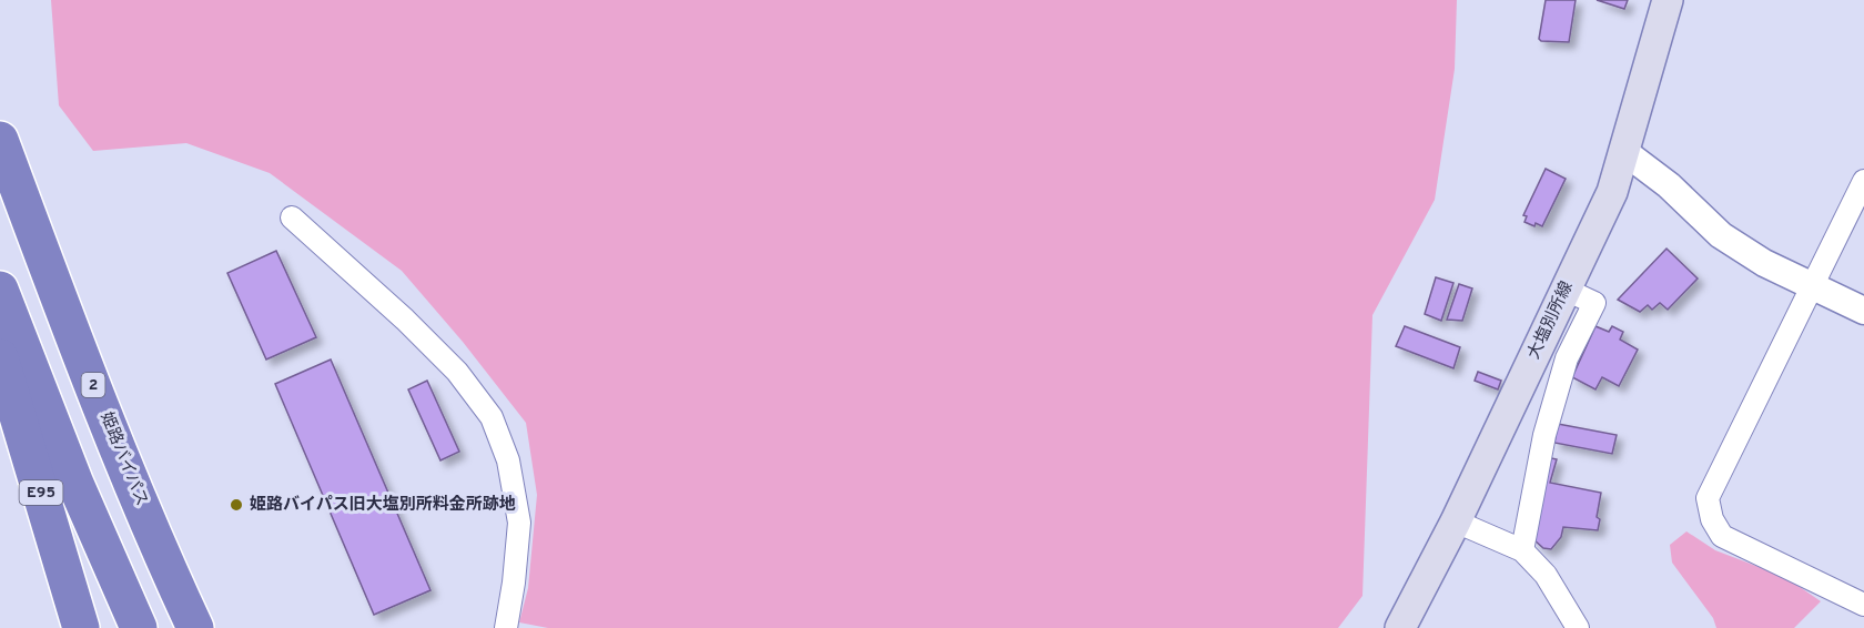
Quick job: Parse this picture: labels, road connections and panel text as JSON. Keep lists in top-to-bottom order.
{
  "streets": {
    "highway": ["2", "姫路バイパス", "E95"],
    "main road": ["大塩別所線"]
  },
  "places": ["姫路バイパス旧大塩別所料金所跡地"]
}
